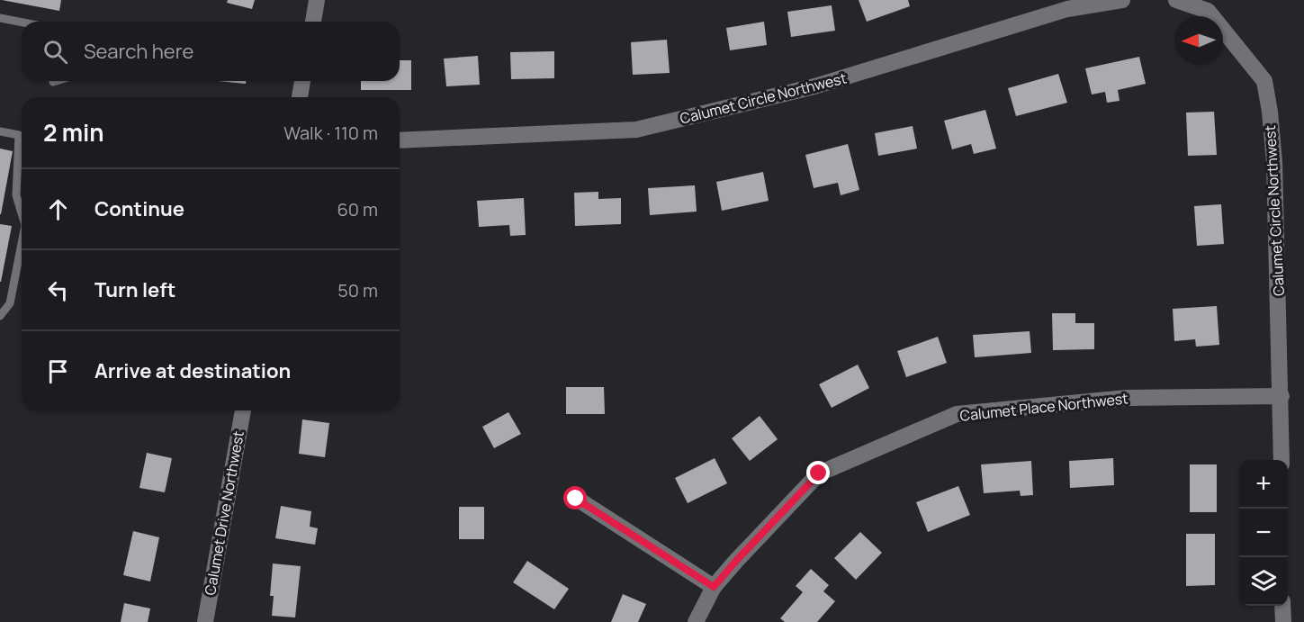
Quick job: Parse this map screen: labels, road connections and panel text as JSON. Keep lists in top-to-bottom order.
{
  "streets": {
    "street": ["Calumet Circle Northwest", "Calumet Place Northwest", "Calumet Drive Northwest"]
  },
  "crossings": [
    ["Calumet Circle Northwest", "Calumet Place Northwest"]
  ],
  "north": "left",
  "page": {
    "search": "Search here",
    "heading": ["2 min", "Walk · 110 m"],
    "list": [
      ["Continue", "60 m"],
      ["Turn left", "50 m"],
      "Arrive at destination"
    ],
    "map_buttons": ["+", "−"]
  }
}
